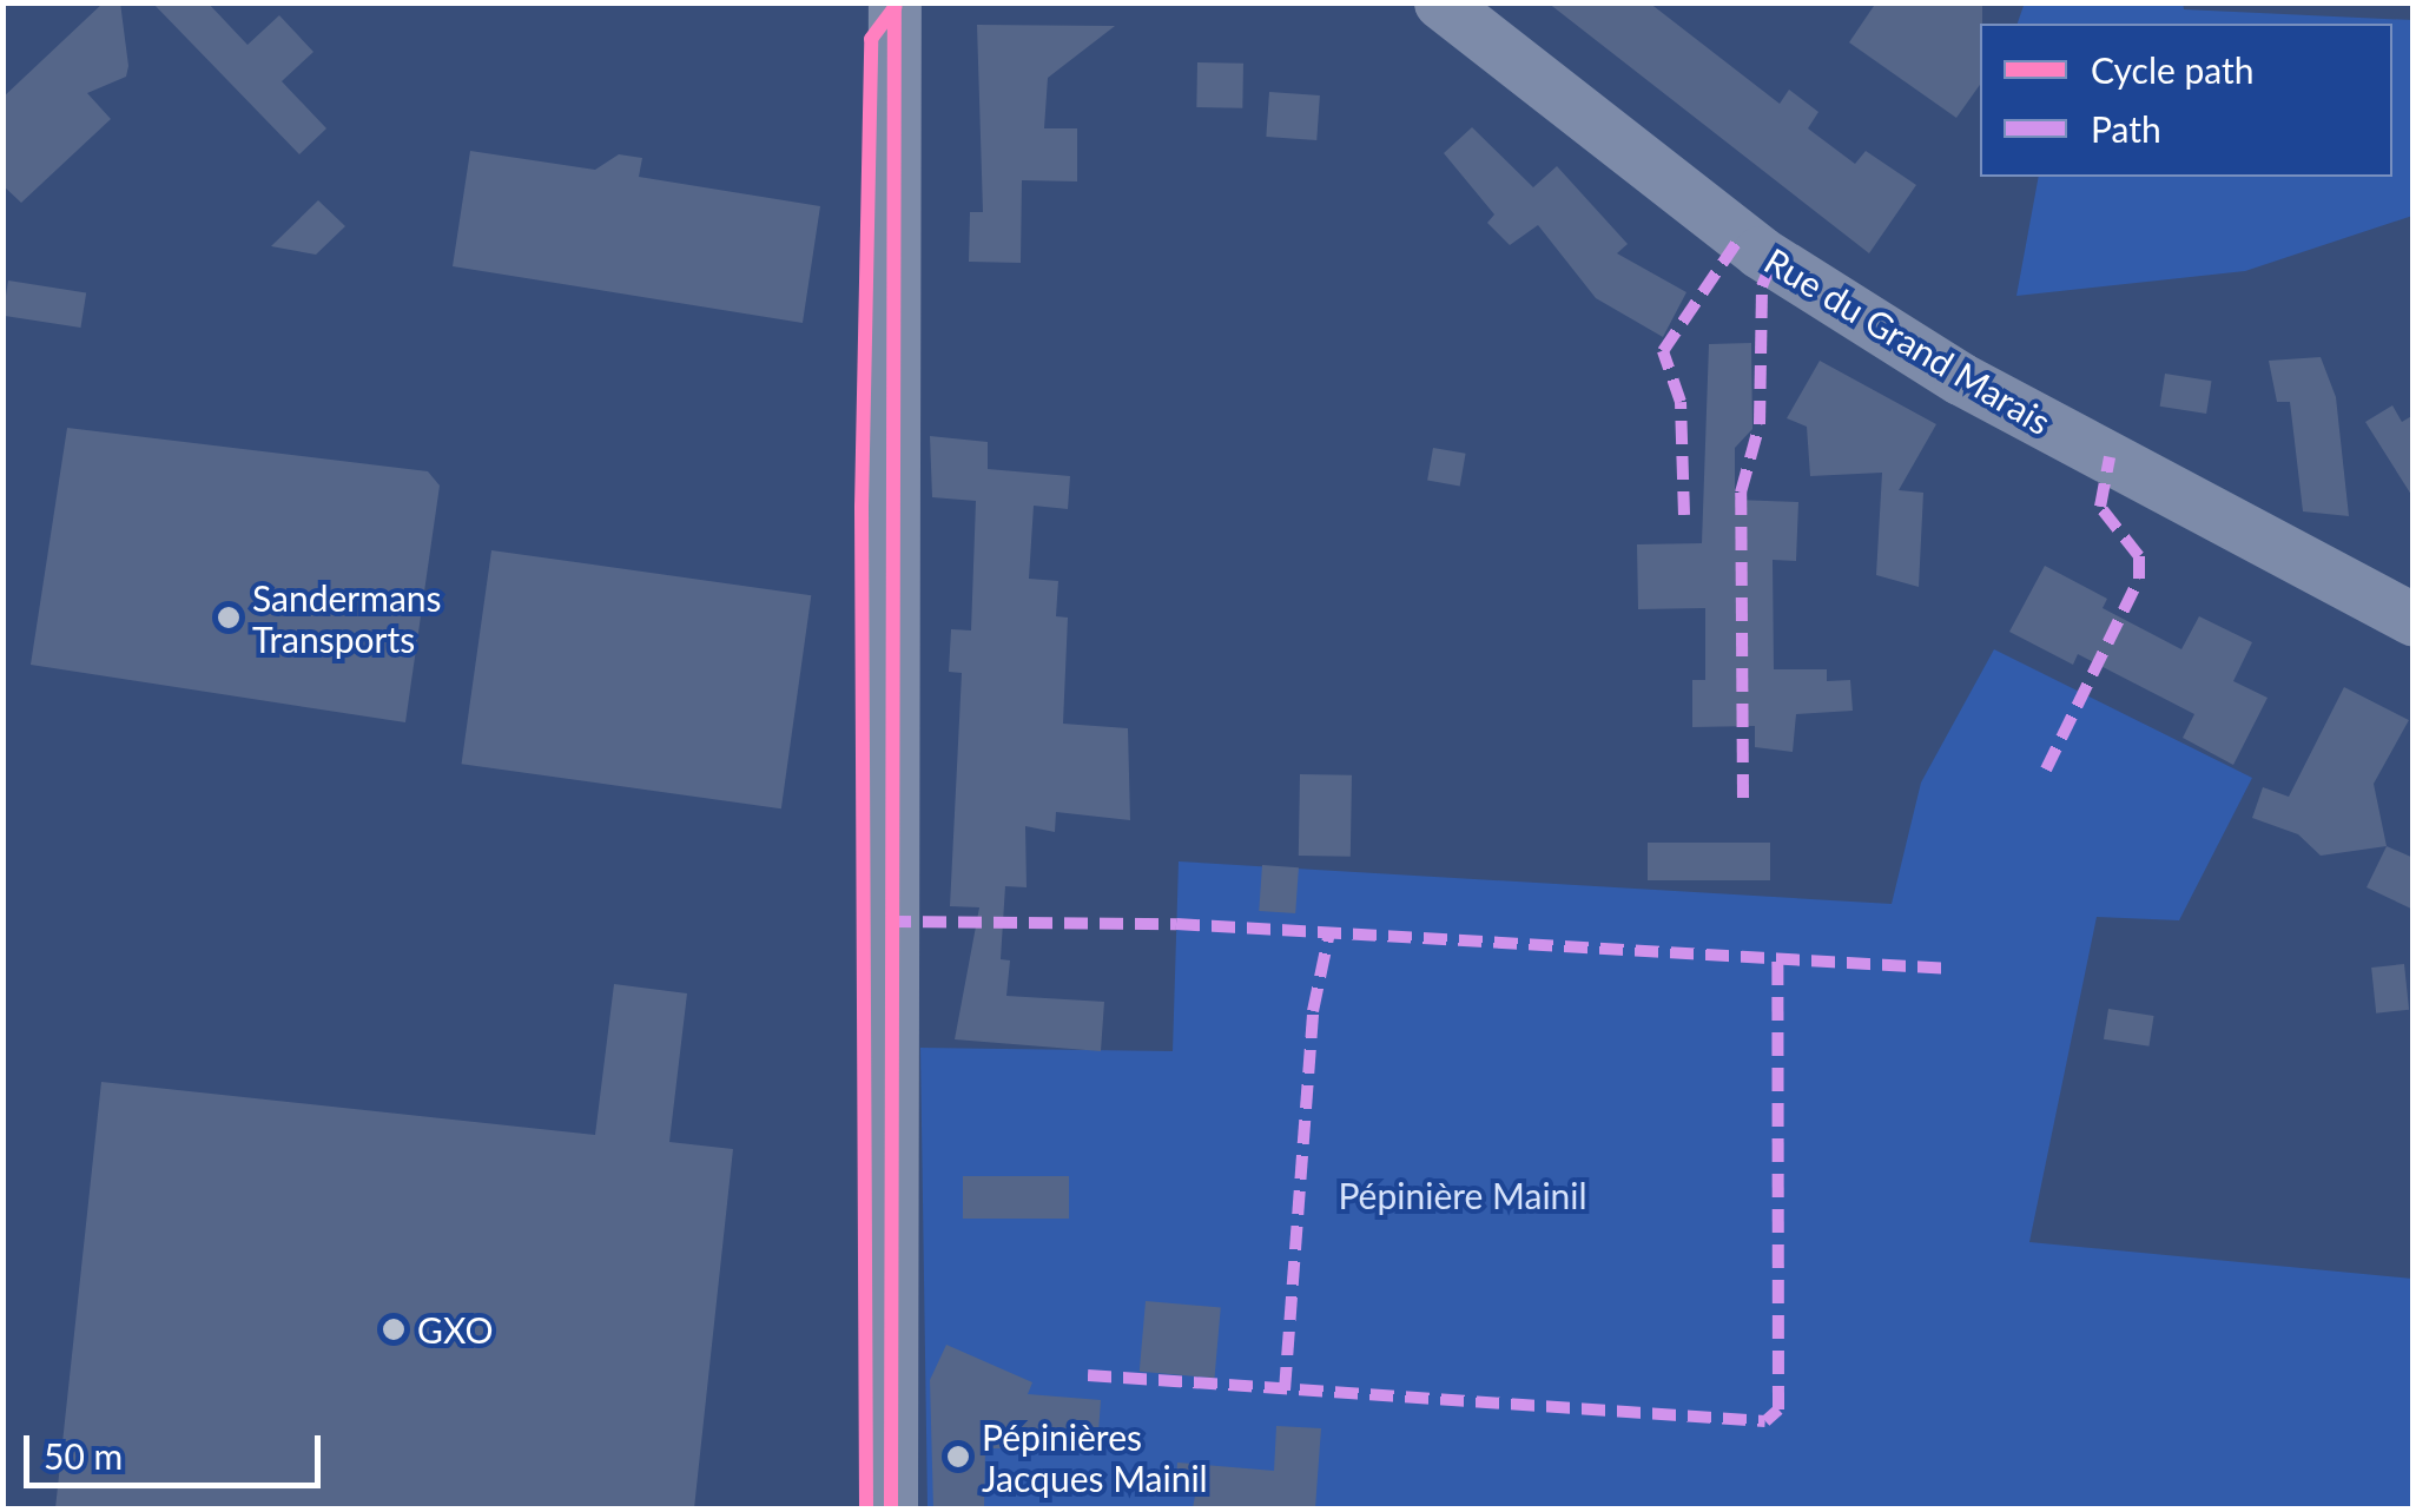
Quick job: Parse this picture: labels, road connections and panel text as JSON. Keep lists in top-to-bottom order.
{
  "streets": {
    "main road": ["Rue du Grand Marais"]
  },
  "parks": ["Pépinière Mainil"],
  "places": ["Sandermans Transports", "GXO", "Pépinières Jacques Mainil"],
  "legend": ["Cycle path", "Path"],
  "scale_bar": "50 m"
}
